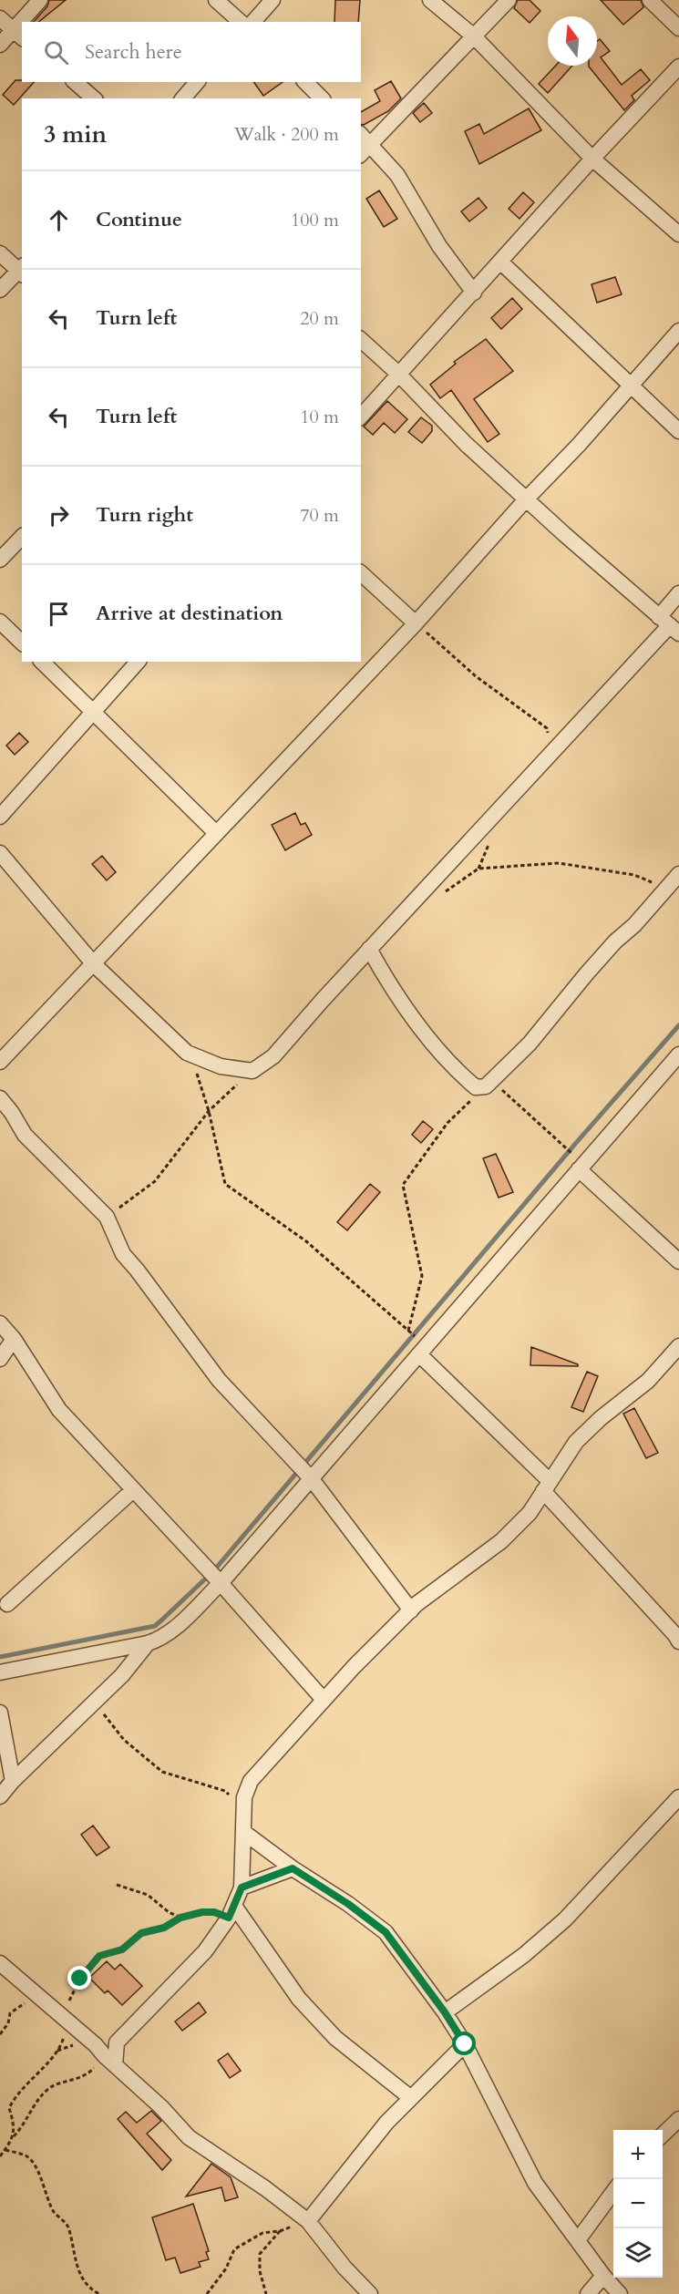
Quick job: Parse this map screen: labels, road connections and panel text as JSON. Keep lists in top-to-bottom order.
{
  "north": "top",
  "page": {
    "search": "Search here",
    "heading": ["3 min", "Walk · 200 m"],
    "list": [
      ["Continue", "100 m"],
      ["Turn left", "20 m"],
      ["Turn left", "10 m"],
      ["Turn right", "70 m"],
      "Arrive at destination"
    ],
    "map_buttons": ["+", "−"]
  }
}
